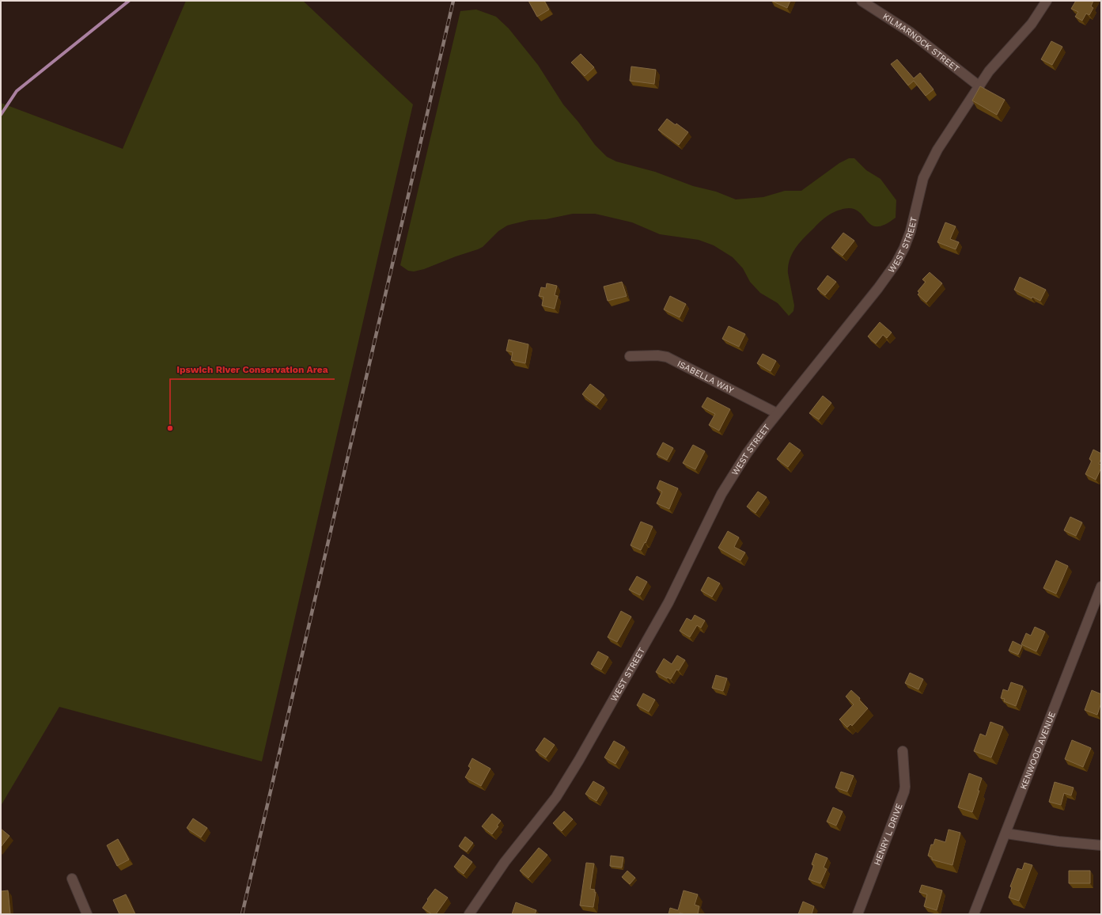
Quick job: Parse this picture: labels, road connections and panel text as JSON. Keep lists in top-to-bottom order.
{
  "streets": {
    "street": [
      "KILMARNOCK STREET",
      "WEST STREET",
      "ISABELLA WAY",
      "KENWOOD AVENUE",
      "HENRY L DRIVE"
    ]
  },
  "crossings": [
    ["KILMARNOCK STREET", "WEST STREET"],
    ["WEST STREET", "ISABELLA WAY"]
  ],
  "places": ["Ipswich River Conservation Area"]
}
